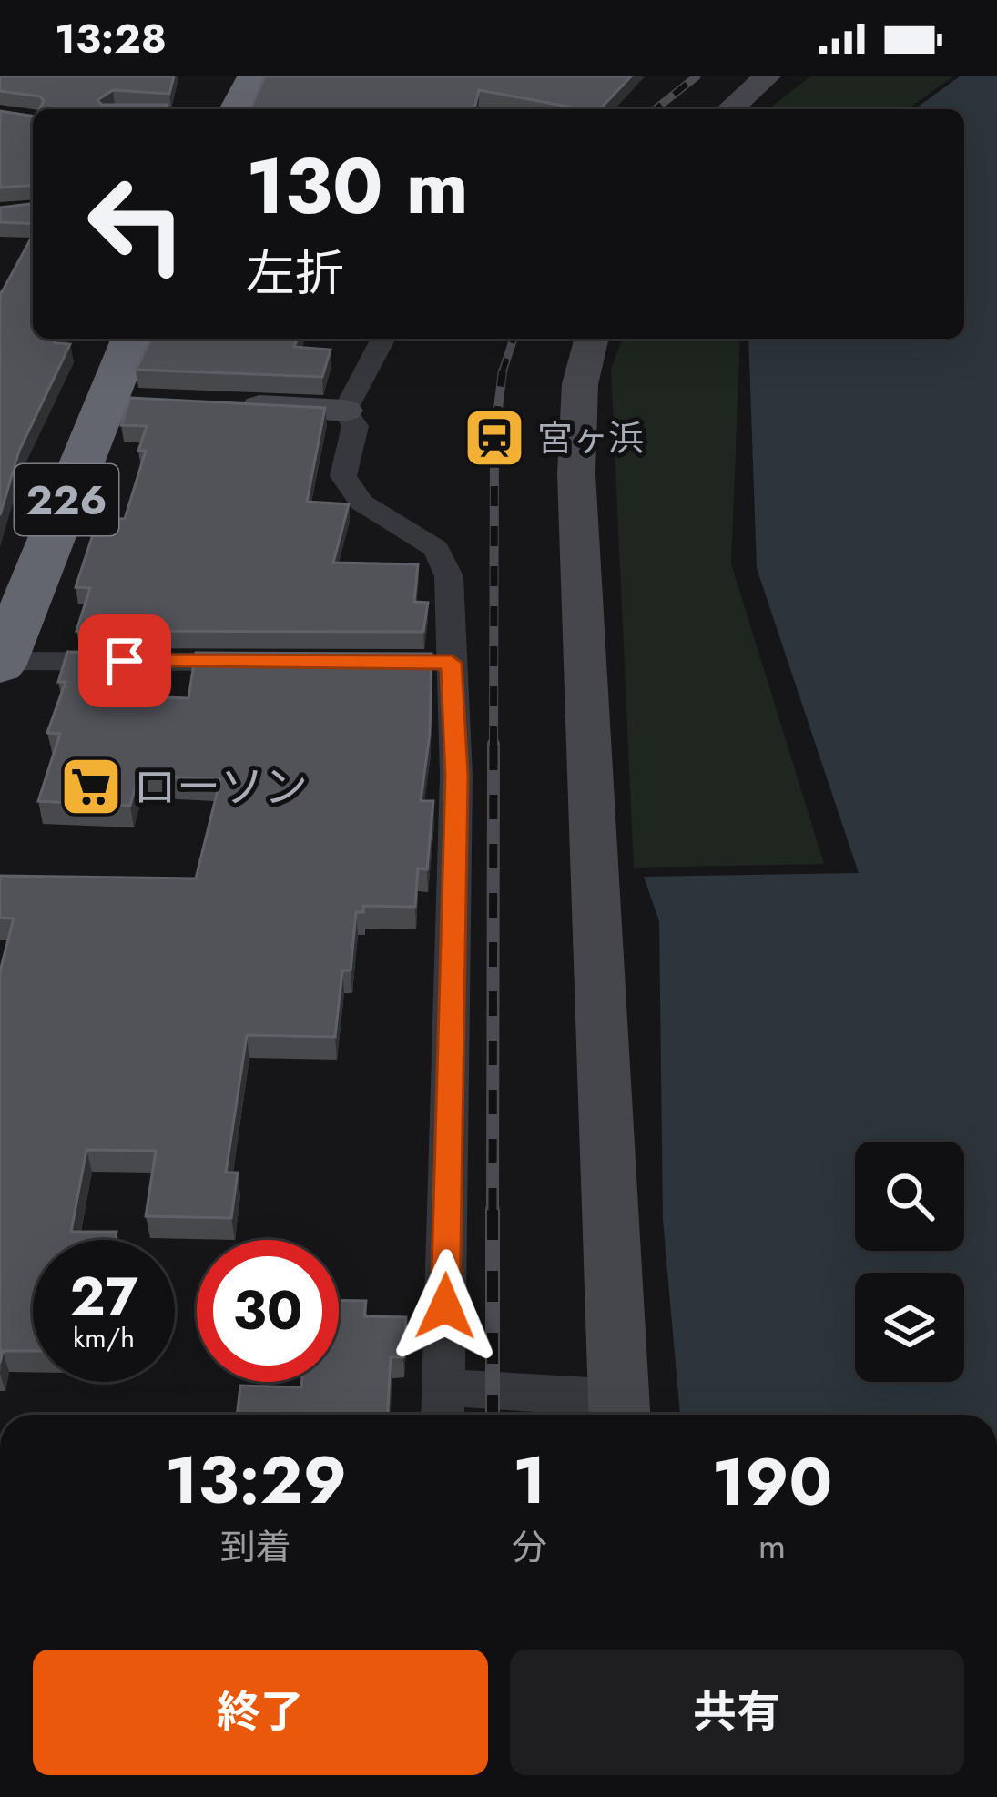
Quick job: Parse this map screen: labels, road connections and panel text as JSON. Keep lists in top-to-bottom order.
{
  "streets": {
    "highway": ["226"]
  },
  "places": {
    "station": ["宮ヶ浜"],
    "supermarket": ["ローソン"]
  },
  "page": {
    "status": "13:28",
    "turn": ["130 m", "左折"],
    "speed": "27 km/h",
    "limit": "30",
    "eta": [
      "13:29",
      "到着",
      "1",
      "分",
      "190",
      "m"
    ],
    "buttons": ["終了", "共有"]
  }
}
